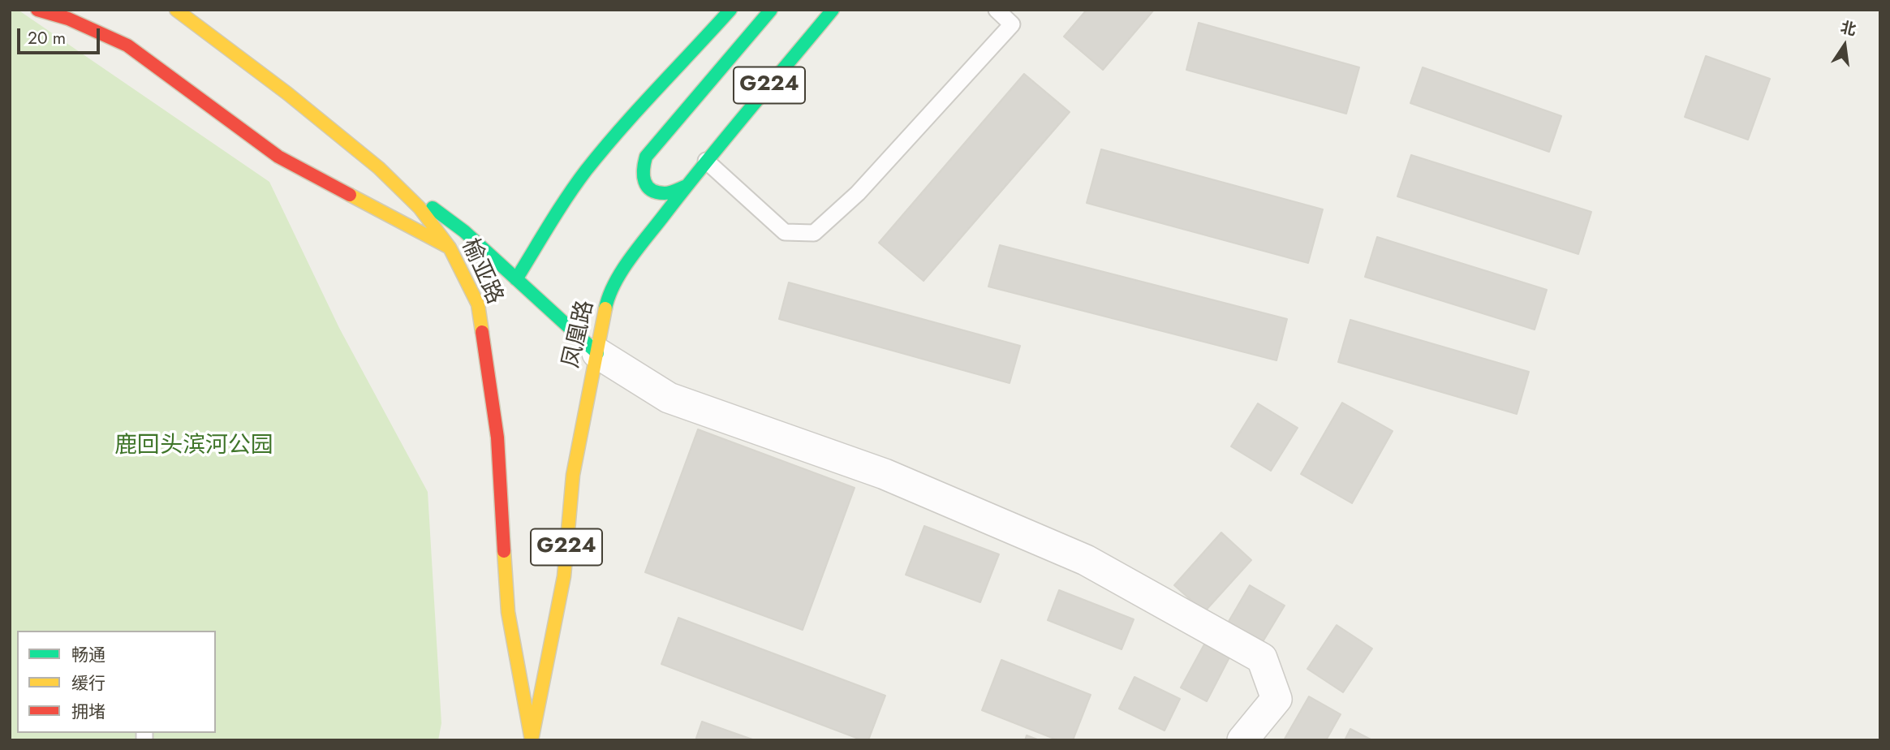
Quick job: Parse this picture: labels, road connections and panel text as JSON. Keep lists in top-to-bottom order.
{
  "streets": {
    "main road": ["G224", "榆亚路", "凤凰路"]
  },
  "crossings": [
    ["榆亚路", "凤凰路"]
  ],
  "parks": ["鹿回头滨河公园"],
  "legend": ["畅通", "缓行", "拥堵"],
  "scale_bar": "20 m",
  "north": "top"
}
